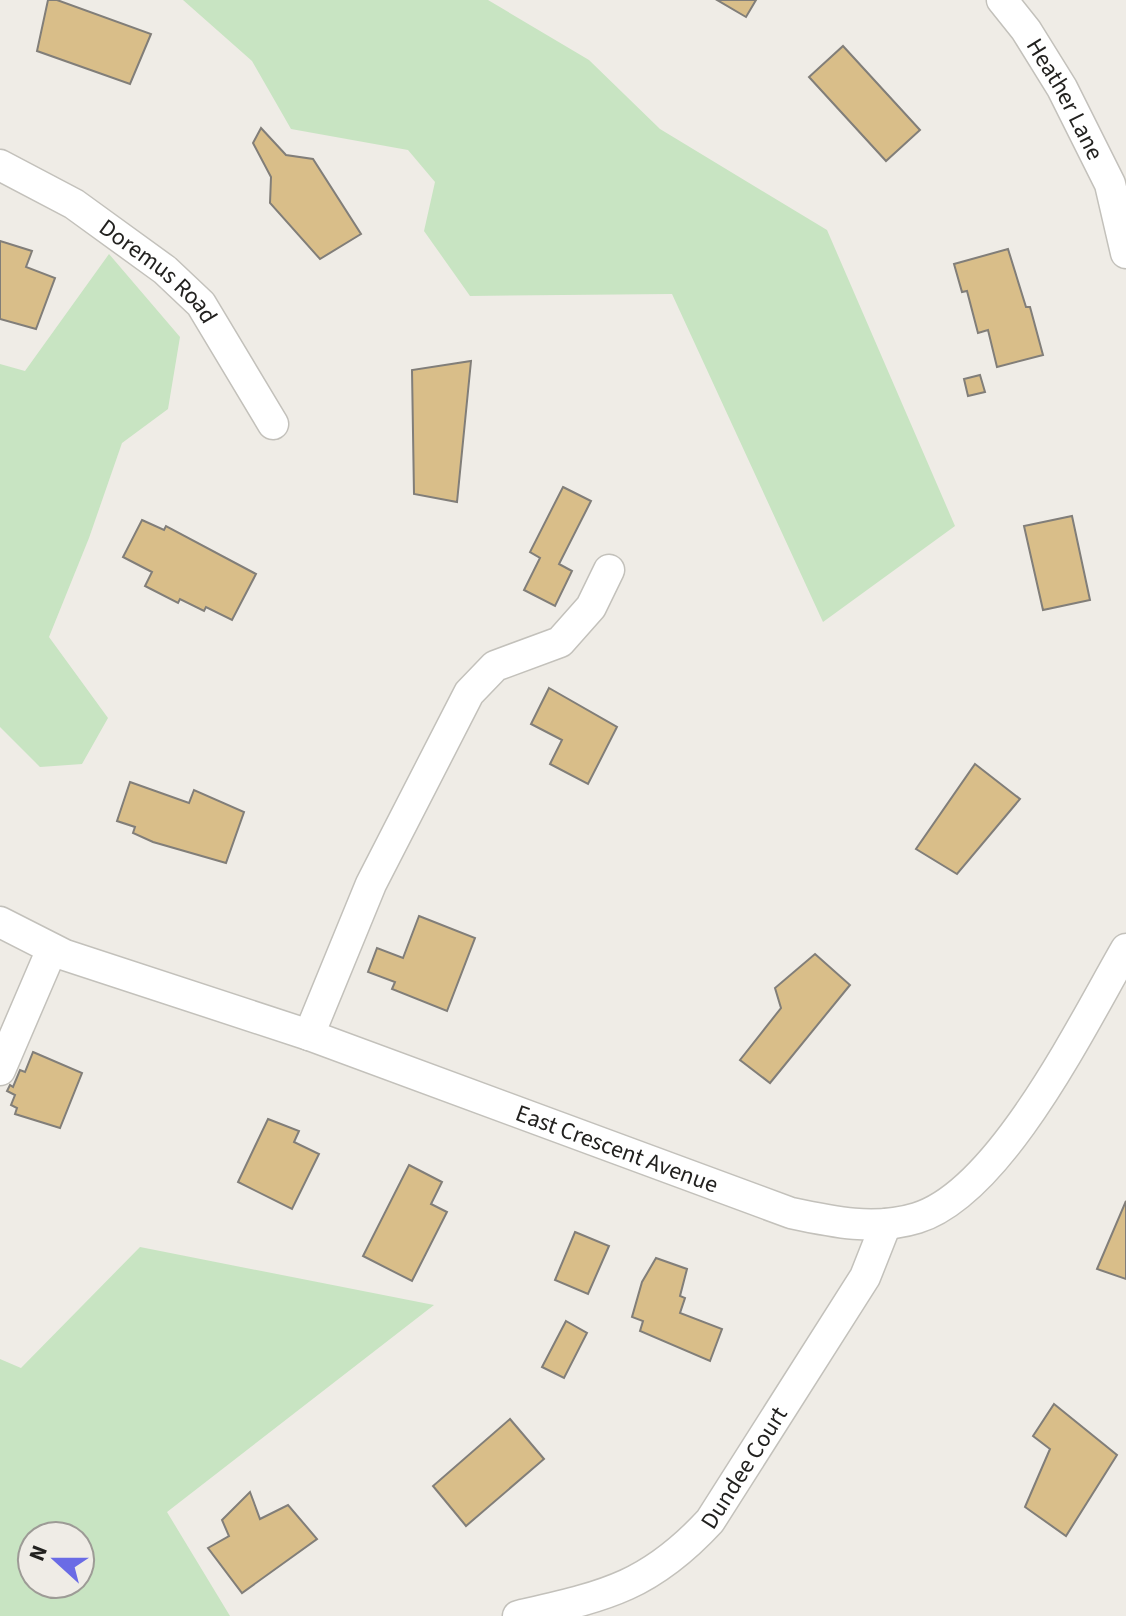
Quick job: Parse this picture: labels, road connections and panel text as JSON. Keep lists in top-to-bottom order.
{
  "streets": {
    "street": [
      "Heather Lane",
      "Doremus Road",
      "East Crescent Avenue",
      "Dundee Court"
    ]
  },
  "crossings": [
    ["East Crescent Avenue", "Dundee Court"]
  ],
  "north": "left"
}
